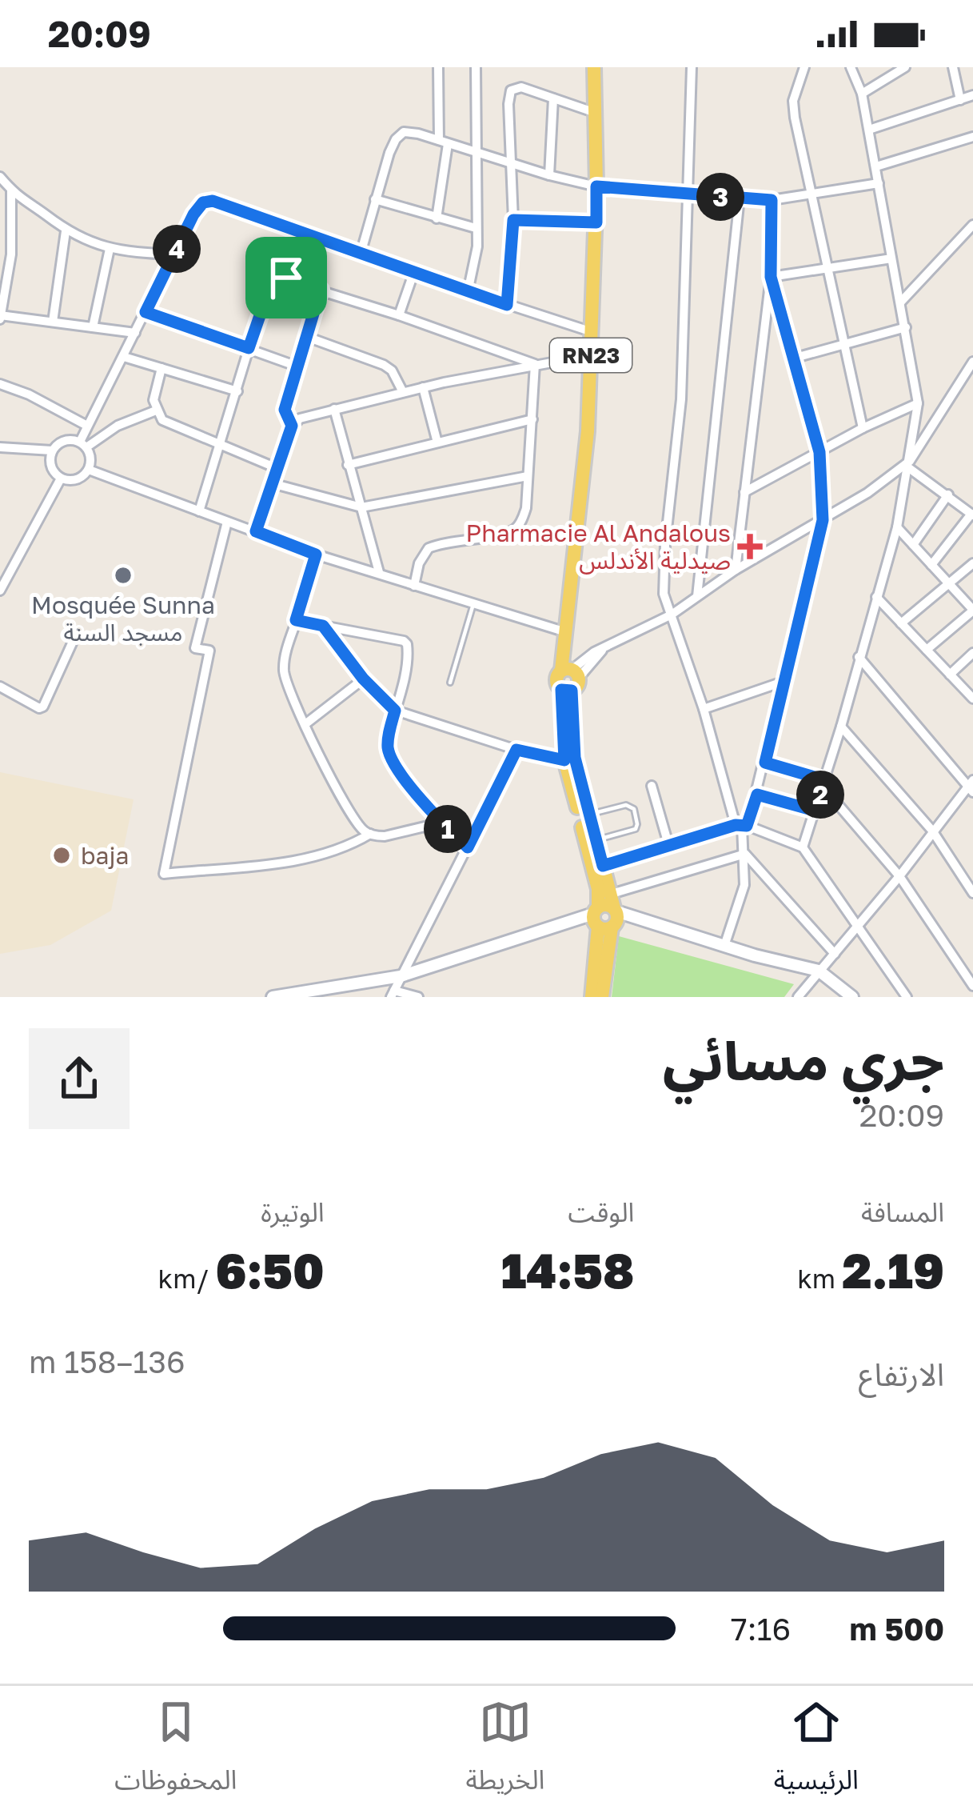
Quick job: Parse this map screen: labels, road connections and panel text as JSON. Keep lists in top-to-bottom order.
{
  "streets": {
    "main road": ["RN23"]
  },
  "places": {
    "health": ["Pharmacie Al Andalous صيدلية الأندلس"],
    "other": ["Mosquée Sunna مسجد السنة", "baja"]
  },
  "page": {
    "status": "20:09",
    "pins": [
      "3",
      "4",
      "2",
      "1"
    ],
    "heading": ["جري مسائي", "20:09"],
    "stats": [
      ["المسافة", "2.19 km"],
      ["الوقت", "14:58"],
      ["الوتيرة", "6:50 /km"]
    ],
    "chart": ["الارتفاع", "136–158 m"],
    "list": [
      {
        "name": "500 m",
        "note": "7:16"
      }
    ],
    "tabs": ["الرئيسية", "الخريطة", "المحفوظات"]
  }
}
